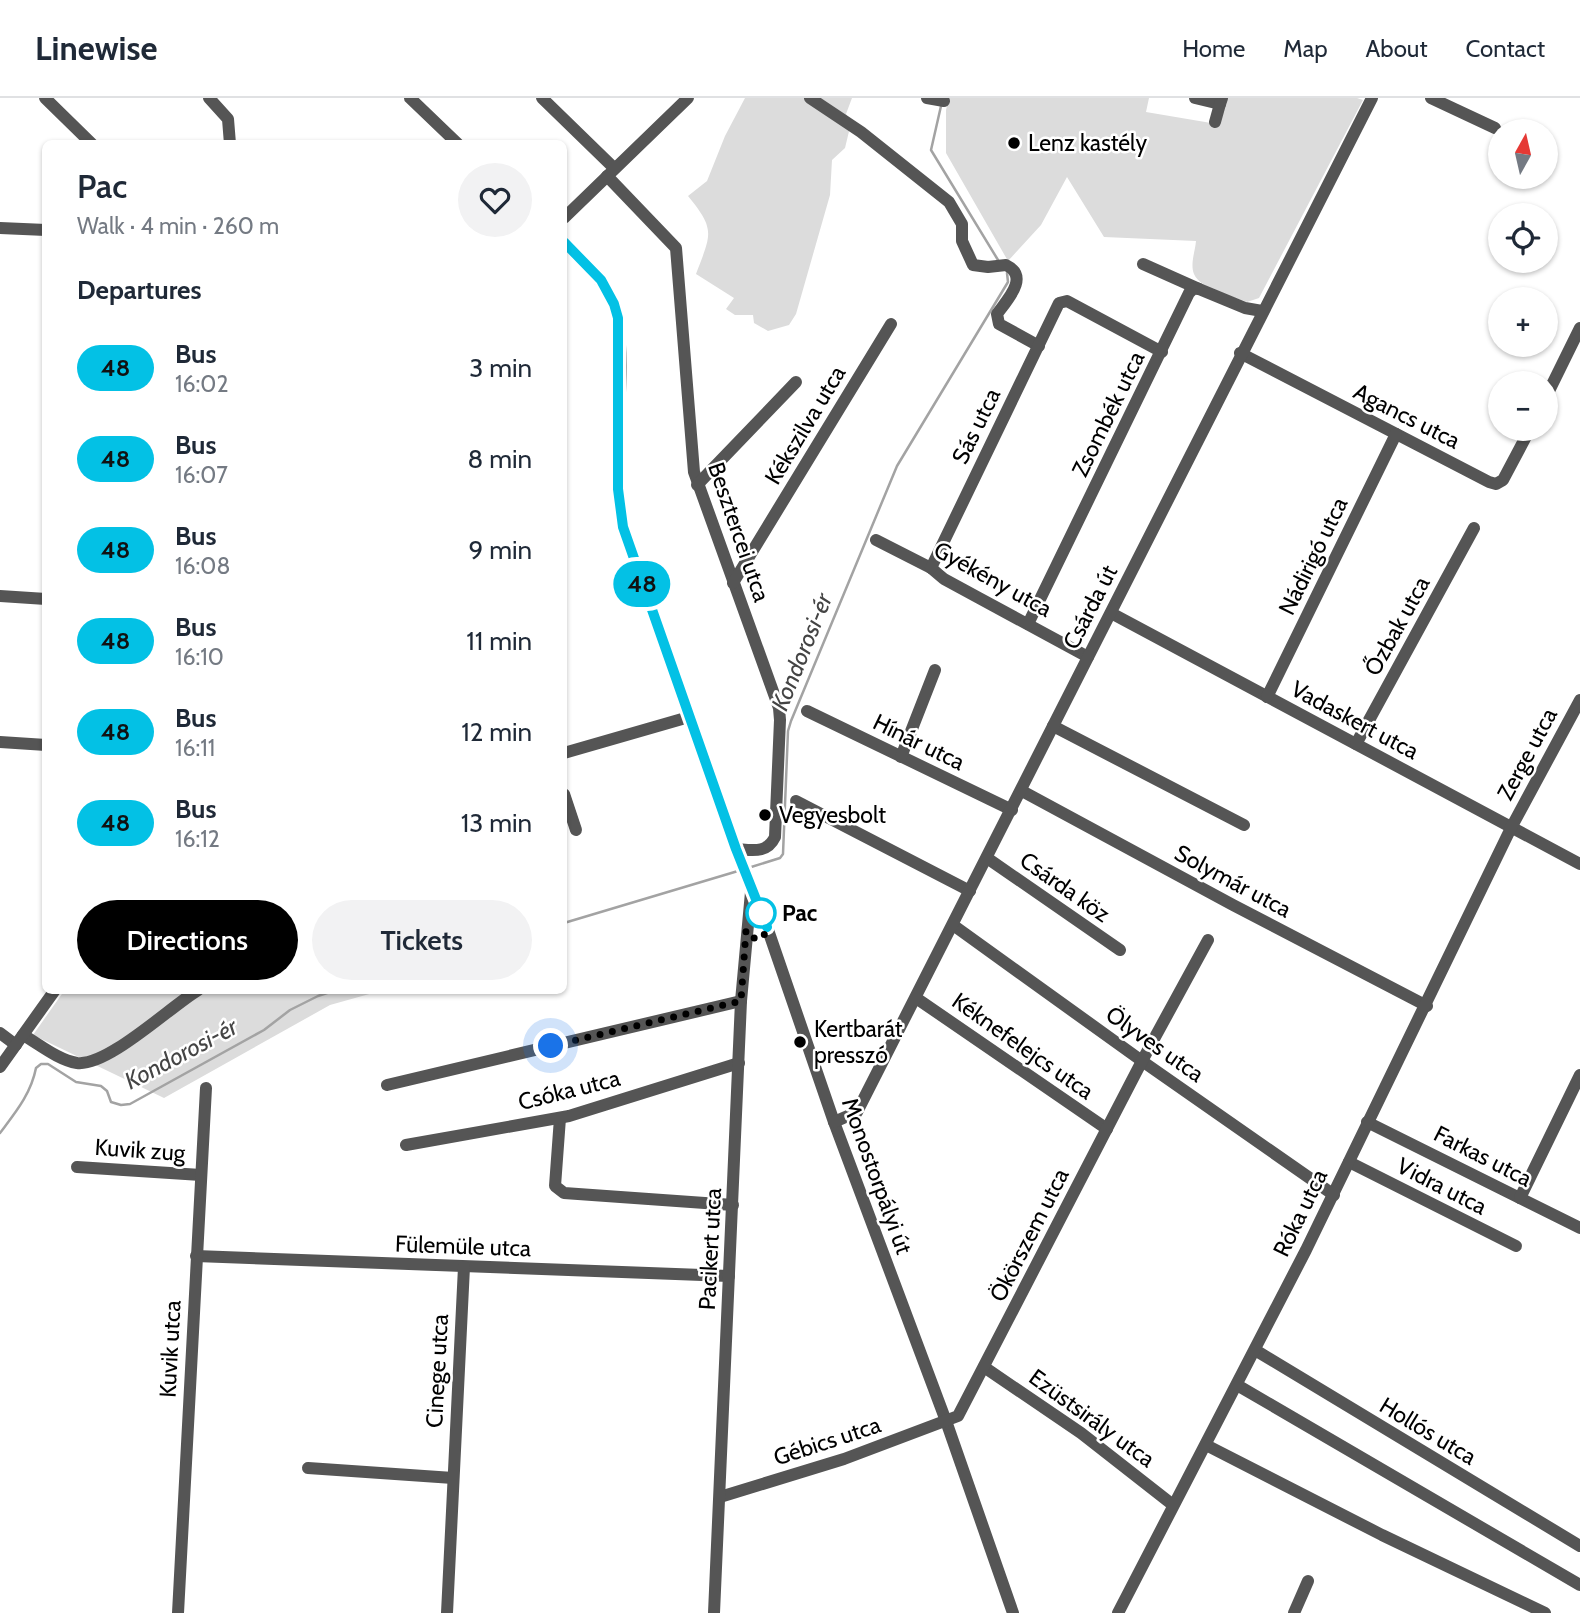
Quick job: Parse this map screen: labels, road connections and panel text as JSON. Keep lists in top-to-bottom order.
{
  "streets": {
    "street": [
      "Zsombék utca",
      "Agancs utca",
      "Kékszilva utca",
      "Sás utca",
      "Besztercei utca",
      "Nádirigó utca",
      "Gyékény utca",
      "Csárda út",
      "Őzbak utca",
      "Vadaskert utca",
      "Hínár utca",
      "Zerge utca",
      "Solymár utca",
      "Csárda köz",
      "Ölyves utca",
      "Kéknefelejcs utca",
      "Csóka utca",
      "Kuvik zug",
      "Farkas utca",
      "Monostorpályi út",
      "Vidra utca",
      "Róka utca",
      "Ökörszem utca",
      "Fülemüle utca",
      "Pacikert utca",
      "Kuvik utca",
      "Cinege utca",
      "Ezüstsirály utca",
      "Hollós utca",
      "Gébics utca"
    ]
  },
  "crossings": [
    ["Zsombék utca", "Sás utca"],
    ["Zsombék utca", "Gyékény utca"],
    ["Agancs utca", "Nádirigó utca"],
    ["Agancs utca", "Csárda út"],
    ["Kékszilva utca", "Besztercei utca"],
    ["Sás utca", "Gyékény utca"],
    ["Besztercei utca", "Monostorpályi út"],
    ["Nádirigó utca", "Vadaskert utca"],
    ["Gyékény utca", "Csárda út"],
    ["Csárda út", "Vadaskert utca"],
    ["Csárda út", "Hínár utca"],
    ["Csárda út", "Solymár utca"],
    ["Csárda út", "Csárda köz"],
    ["Csárda út", "Ölyves utca"],
    ["Csárda út", "Kéknefelejcs utca"],
    ["Csárda út", "Monostorpályi út"],
    ["Őzbak utca", "Vadaskert utca"],
    ["Vadaskert utca", "Zerge utca"],
    ["Vadaskert utca", "Róka utca"],
    ["Zerge utca", "Róka utca"],
    ["Solymár utca", "Róka utca"],
    ["Ölyves utca", "Róka utca"],
    ["Ölyves utca", "Ökörszem utca"],
    ["Kéknefelejcs utca", "Ökörszem utca"],
    ["Csóka utca", "Pacikert utca"],
    ["Kuvik zug", "Kuvik utca"],
    ["Farkas utca", "Róka utca"],
    ["Monostorpályi út", "Ökörszem utca"],
    ["Monostorpályi út", "Pacikert utca"],
    ["Monostorpályi út", "Gébics utca"],
    ["Vidra utca", "Róka utca"],
    ["Róka utca", "Ezüstsirály utca"],
    ["Róka utca", "Hollós utca"],
    ["Ökörszem utca", "Ezüstsirály utca"],
    ["Ökörszem utca", "Gébics utca"],
    ["Fülemüle utca", "Pacikert utca"],
    ["Fülemüle utca", "Kuvik utca"],
    ["Fülemüle utca", "Cinege utca"],
    ["Pacikert utca", "Gébics utca"]
  ],
  "water": ["Kondorosi-ér"],
  "places": [
    "Lenz kastély",
    "Vegyesbolt",
    "Pac",
    "Kertbarát presszó"
  ],
  "lines": ["bus line 48"],
  "north": "top",
  "page": {
    "header": "Linewise",
    "nav": [
      "Home",
      "Map",
      "About",
      "Contact"
    ],
    "on_map": "48",
    "map_buttons": ["+", "−"],
    "heading": [
      ["Pac", "Walk · 4 min · 260 m"],
      "Departures"
    ],
    "list": [
      {
        "mark": "48",
        "name": "Bus",
        "note": "16:02",
        "value": "3 min"
      },
      {
        "mark": "48",
        "name": "Bus",
        "note": "16:07",
        "value": "8 min"
      },
      {
        "mark": "48",
        "name": "Bus",
        "note": "16:08",
        "value": "9 min"
      },
      {
        "mark": "48",
        "name": "Bus",
        "note": "16:10",
        "value": "11 min"
      },
      {
        "mark": "48",
        "name": "Bus",
        "note": "16:11",
        "value": "12 min"
      },
      {
        "mark": "48",
        "name": "Bus",
        "note": "16:12",
        "value": "13 min"
      }
    ],
    "buttons": ["Directions", "Tickets"]
  }
}
